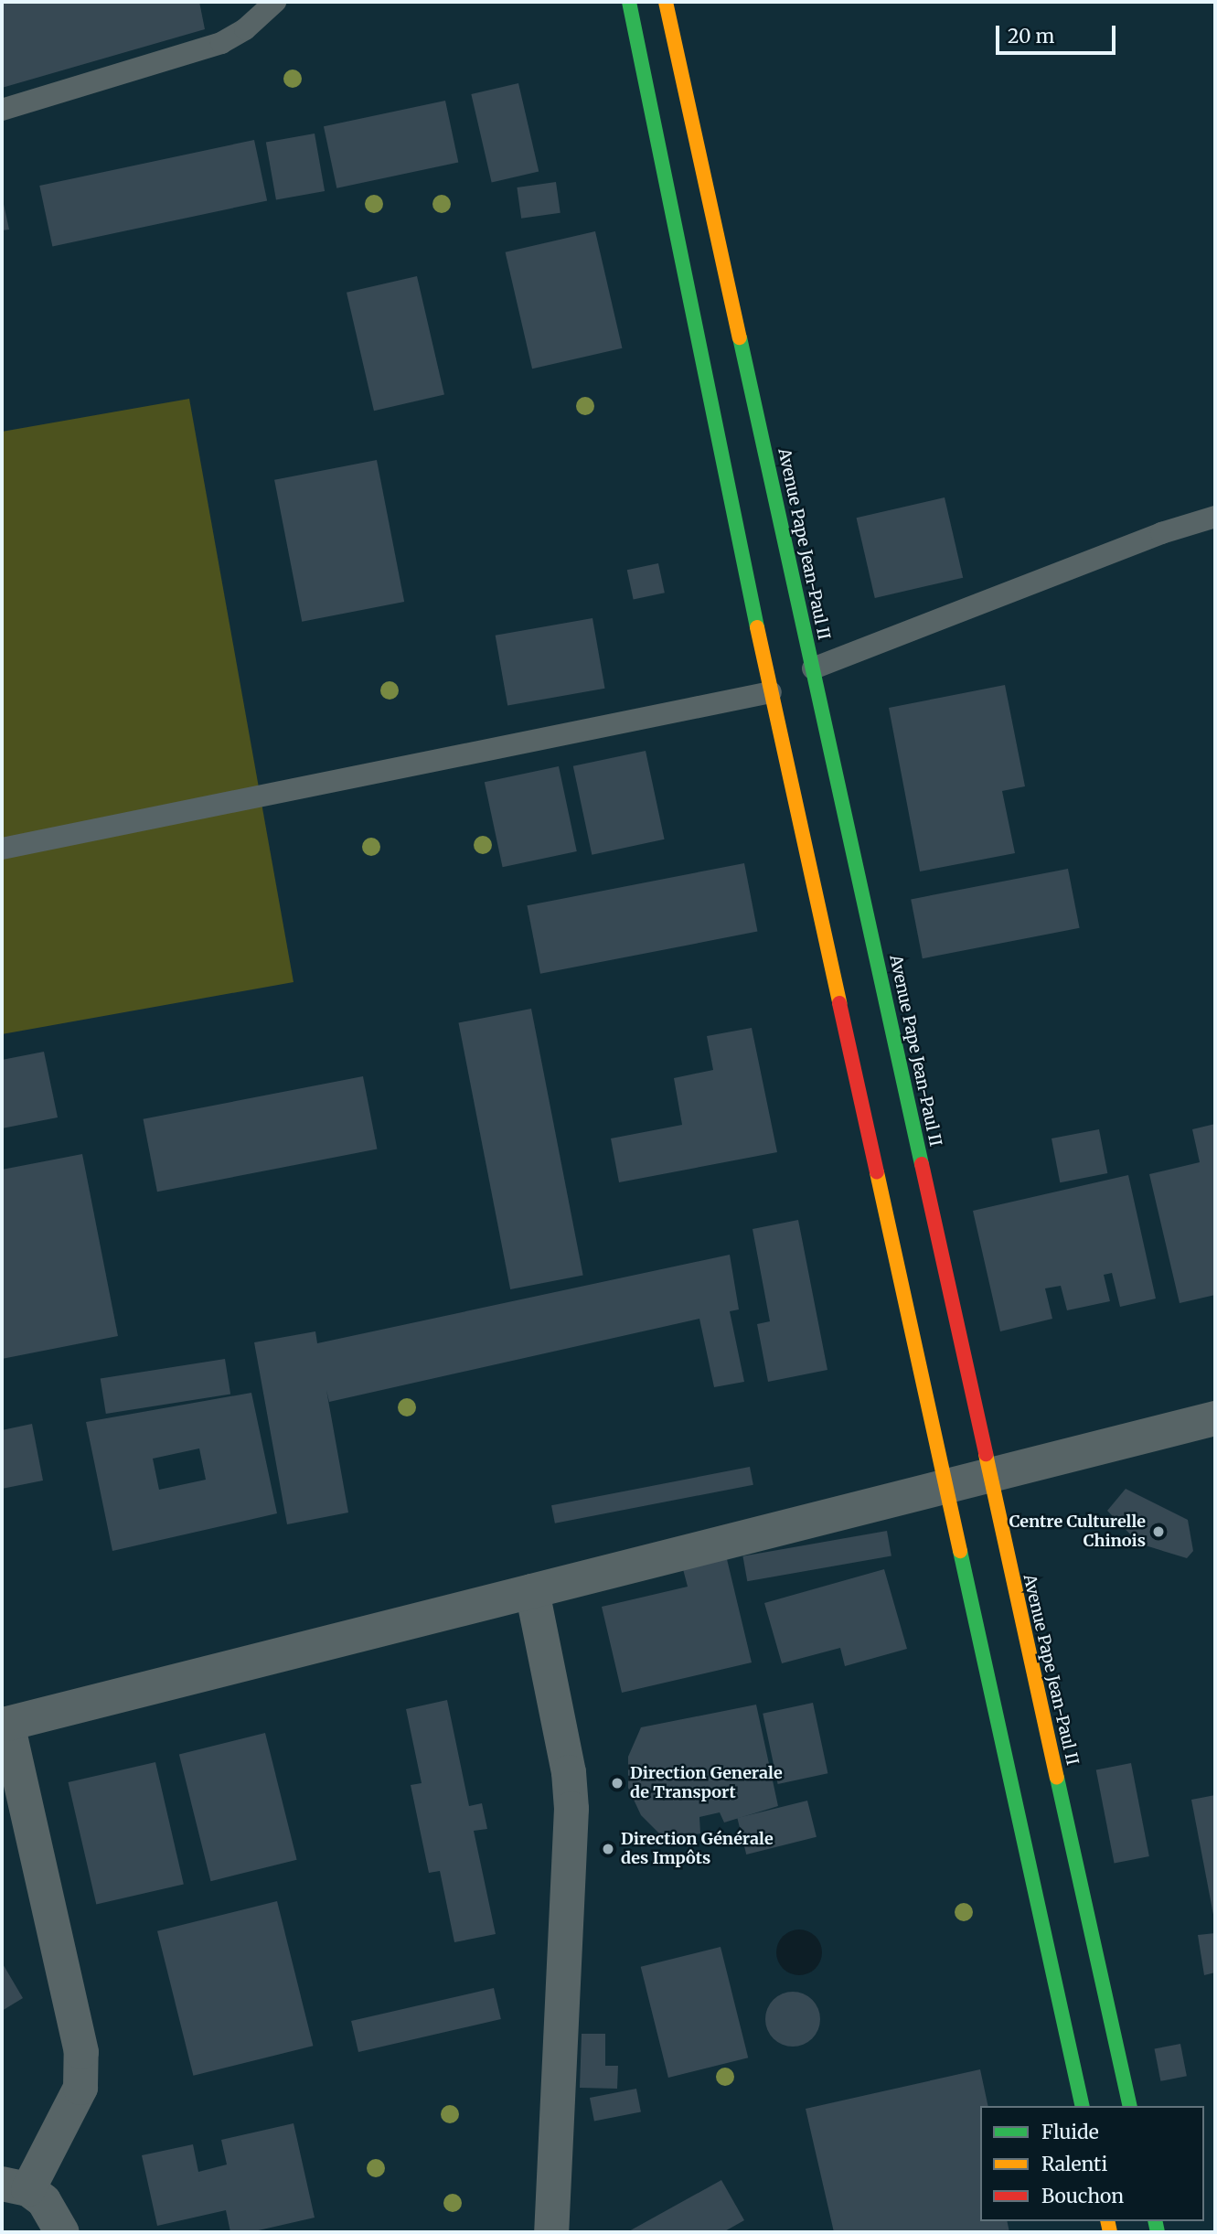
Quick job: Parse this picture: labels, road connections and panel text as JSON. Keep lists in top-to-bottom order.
{
  "streets": {
    "main road": ["Avenue Pape Jean-Paul II"]
  },
  "places": ["Centre Culturelle Chinois", "Direction Generale de Transport", "Direction Générale des Impôts"],
  "legend": ["Fluide", "Ralenti", "Bouchon"],
  "scale_bar": "20 m"
}
